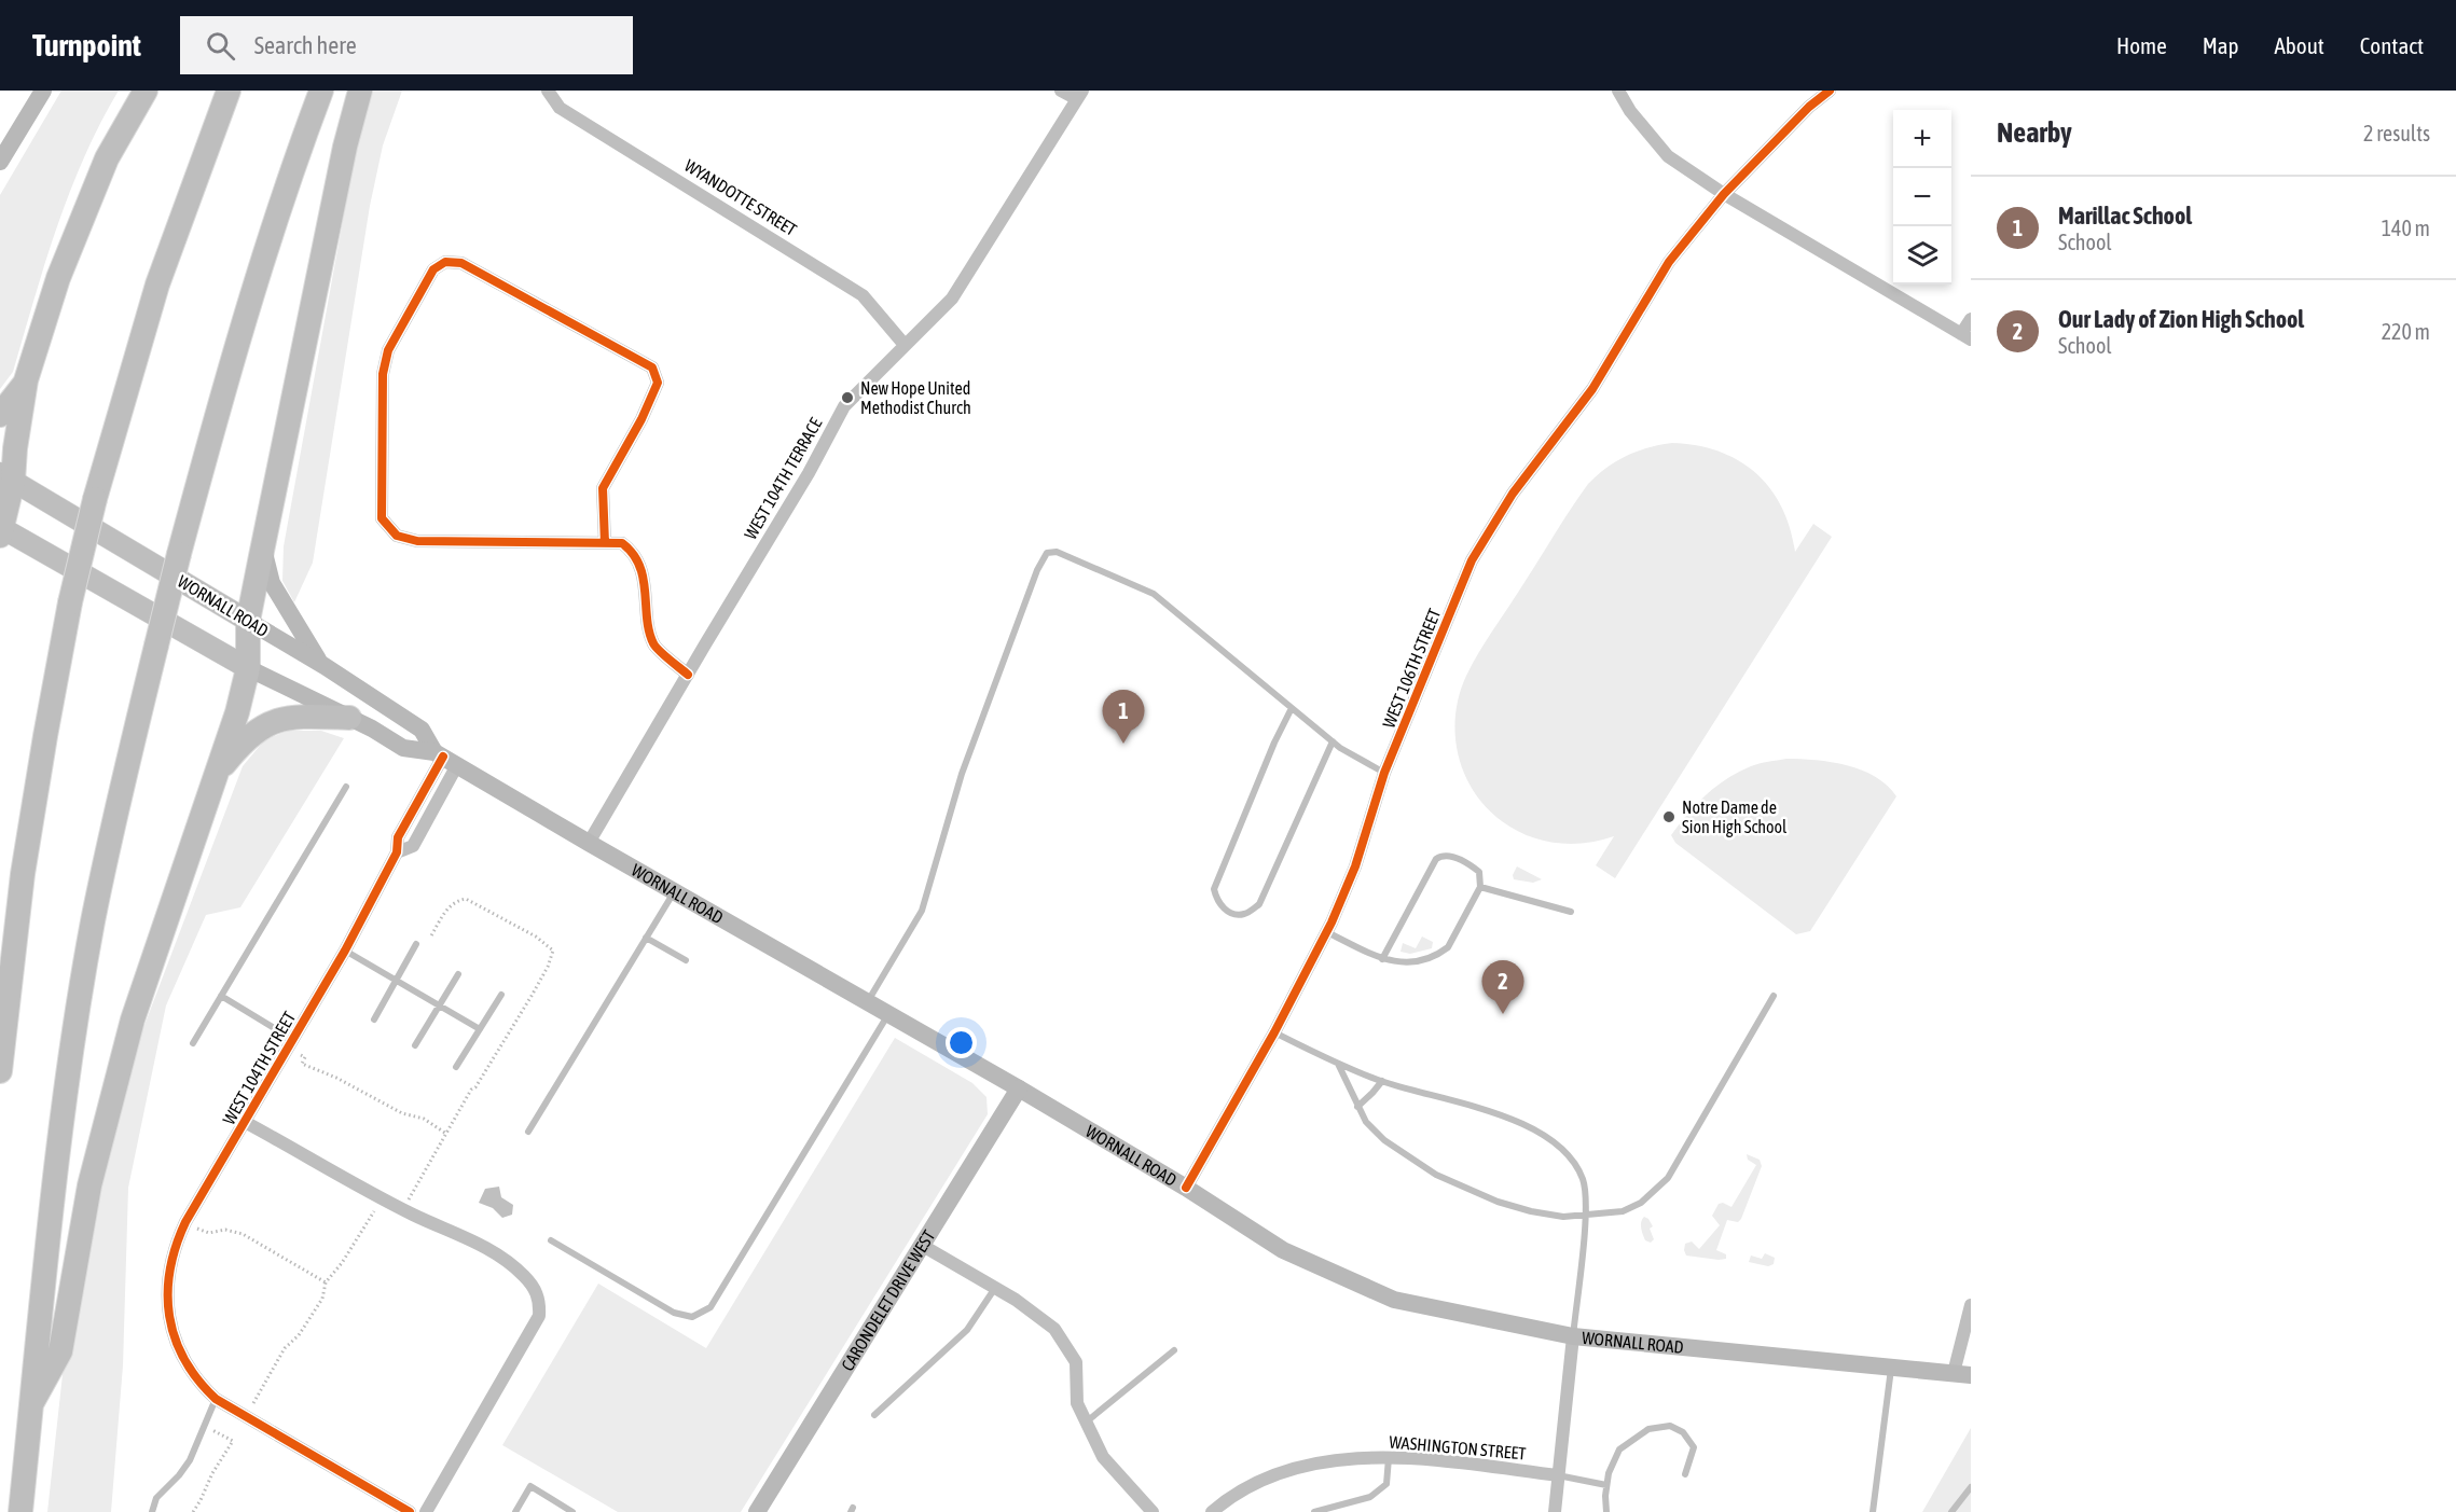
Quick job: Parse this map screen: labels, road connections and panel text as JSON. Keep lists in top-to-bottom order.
{
  "streets": {
    "main road": ["WORNALL ROAD", "CARONDELET DRIVE WEST"],
    "street": [
      "WYANDOTTE STREET",
      "WEST 104TH TERRACE",
      "WEST 106TH STREET",
      "WEST 104TH STREET",
      "WASHINGTON STREET"
    ]
  },
  "crossings": [
    ["WYANDOTTE STREET", "WEST 104TH TERRACE"],
    ["WEST 104TH TERRACE", "WORNALL ROAD"],
    ["WORNALL ROAD", "WEST 106TH STREET"],
    ["WORNALL ROAD", "WEST 104TH STREET"],
    ["WORNALL ROAD", "CARONDELET DRIVE WEST"]
  ],
  "places": ["New Hope United Methodist Church", "Notre Dame de Sion High School"],
  "page": {
    "header": "Turnpoint",
    "search": "Search here",
    "nav": [
      "Home",
      "Map",
      "About",
      "Contact"
    ],
    "heading": ["Nearby", "2 results"],
    "map_buttons": ["+", "−"],
    "list": [
      {
        "mark": "1",
        "name": "Marillac School",
        "note": "School",
        "value": "140 m"
      },
      {
        "mark": "2",
        "name": "Our Lady of Zion High School",
        "note": "School",
        "value": "220 m"
      }
    ],
    "pins": ["1", "2"]
  }
}
